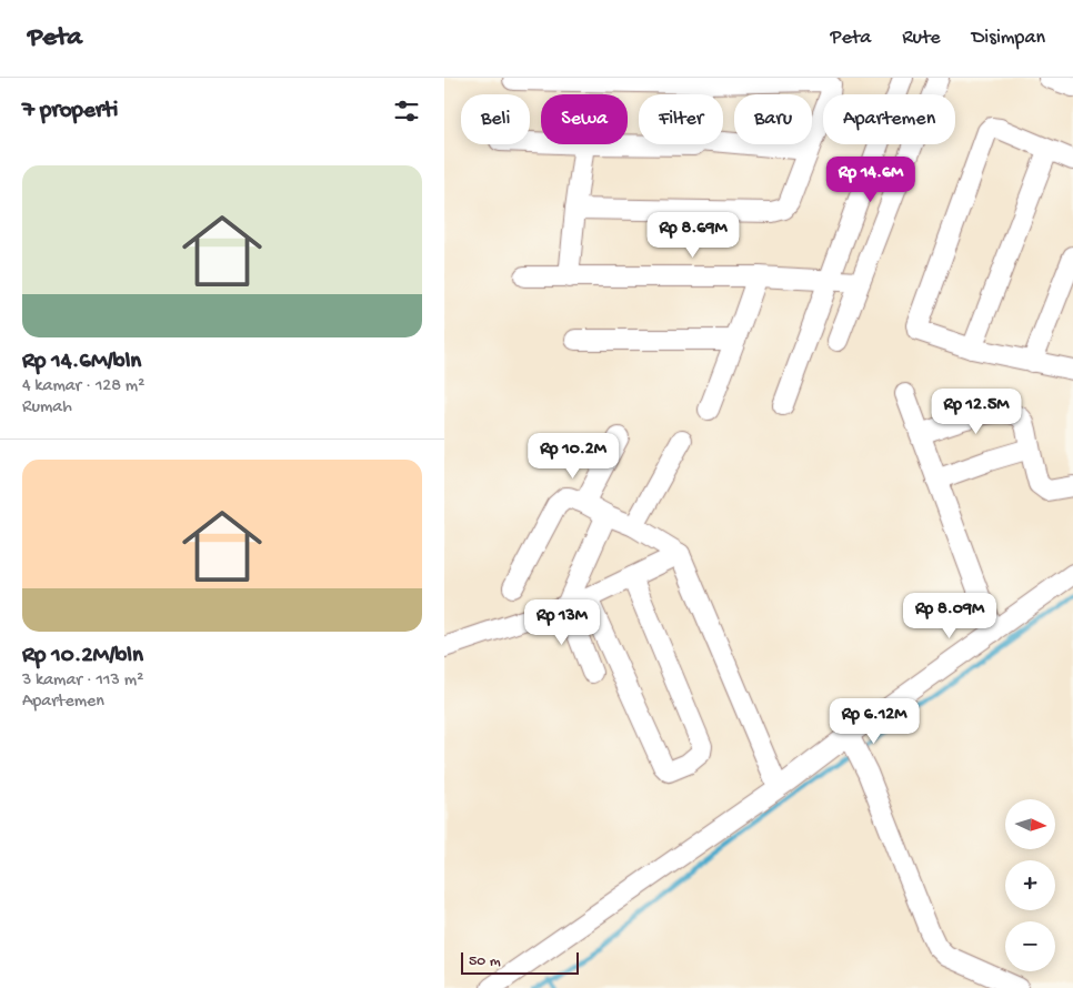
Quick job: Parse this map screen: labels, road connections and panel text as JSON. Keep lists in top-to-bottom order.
{
  "scale_bar": "50 m",
  "north": "right",
  "page": {
    "header": "Peta",
    "nav": ["Peta", "Rute", "Disimpan"],
    "heading": "7 properti",
    "chip": [
      "Beli",
      "Sewa",
      "Filter",
      "Baru",
      "Apartemen"
    ],
    "list": [
      {
        "name": "Rp 14.6M/bln",
        "note": "4 kamar · 128 m² · Rumah"
      },
      {
        "name": "Rp 10.2M/bln",
        "note": "3 kamar · 113 m² · Apartemen"
      }
    ],
    "price": [
      "Rp 14.6M",
      "Rp 8.69M",
      "Rp 12.5M",
      "Rp 10.2M",
      "Rp 8.09M",
      "Rp 13M",
      "Rp 6.12M"
    ],
    "map_buttons": ["+", "−"],
    "scale": "50 m"
  }
}
